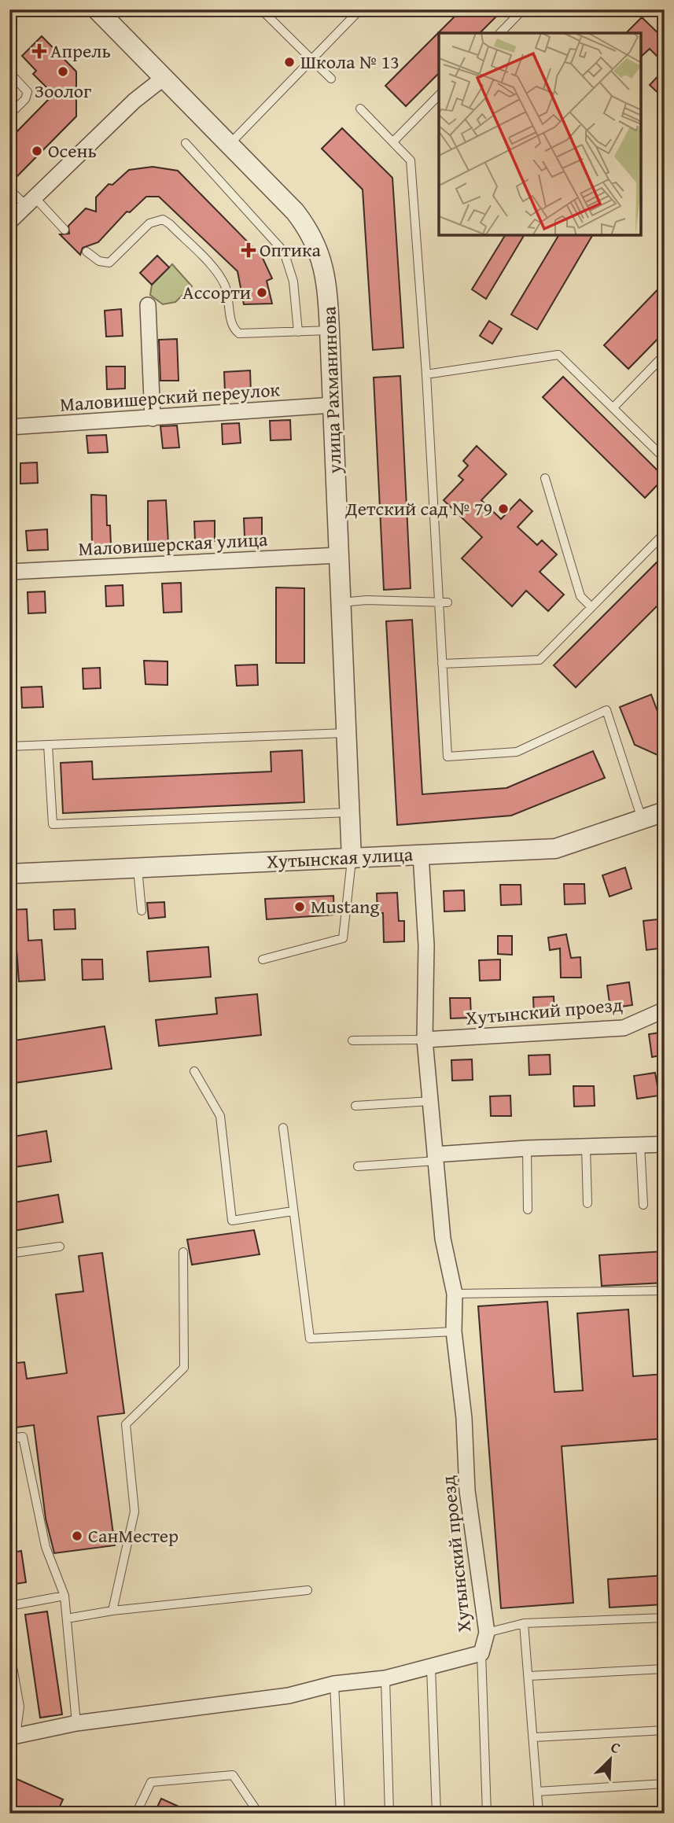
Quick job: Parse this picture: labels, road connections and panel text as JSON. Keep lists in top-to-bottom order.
{
  "streets": {
    "street": [
      "улица Рахманинова",
      "Маловишерский переулок",
      "Маловишерская улица",
      "Хутынская улица",
      "Хутынский проезд"
    ]
  },
  "crossings": [
    ["улица Рахманинова", "Маловишерский переулок"],
    ["улица Рахманинова", "Маловишерская улица"],
    ["улица Рахманинова", "Хутынская улица"],
    ["Хутынская улица", "Хутынский проезд"]
  ],
  "places": {
    "health": ["Апрель", "Оптика"],
    "other": [
      "Школа № 13",
      "Зоолог",
      "Осень",
      "Ассорти",
      "Детский сад № 79",
      "Mustang",
      "СанМестер"
    ]
  },
  "north": "top right"
}
